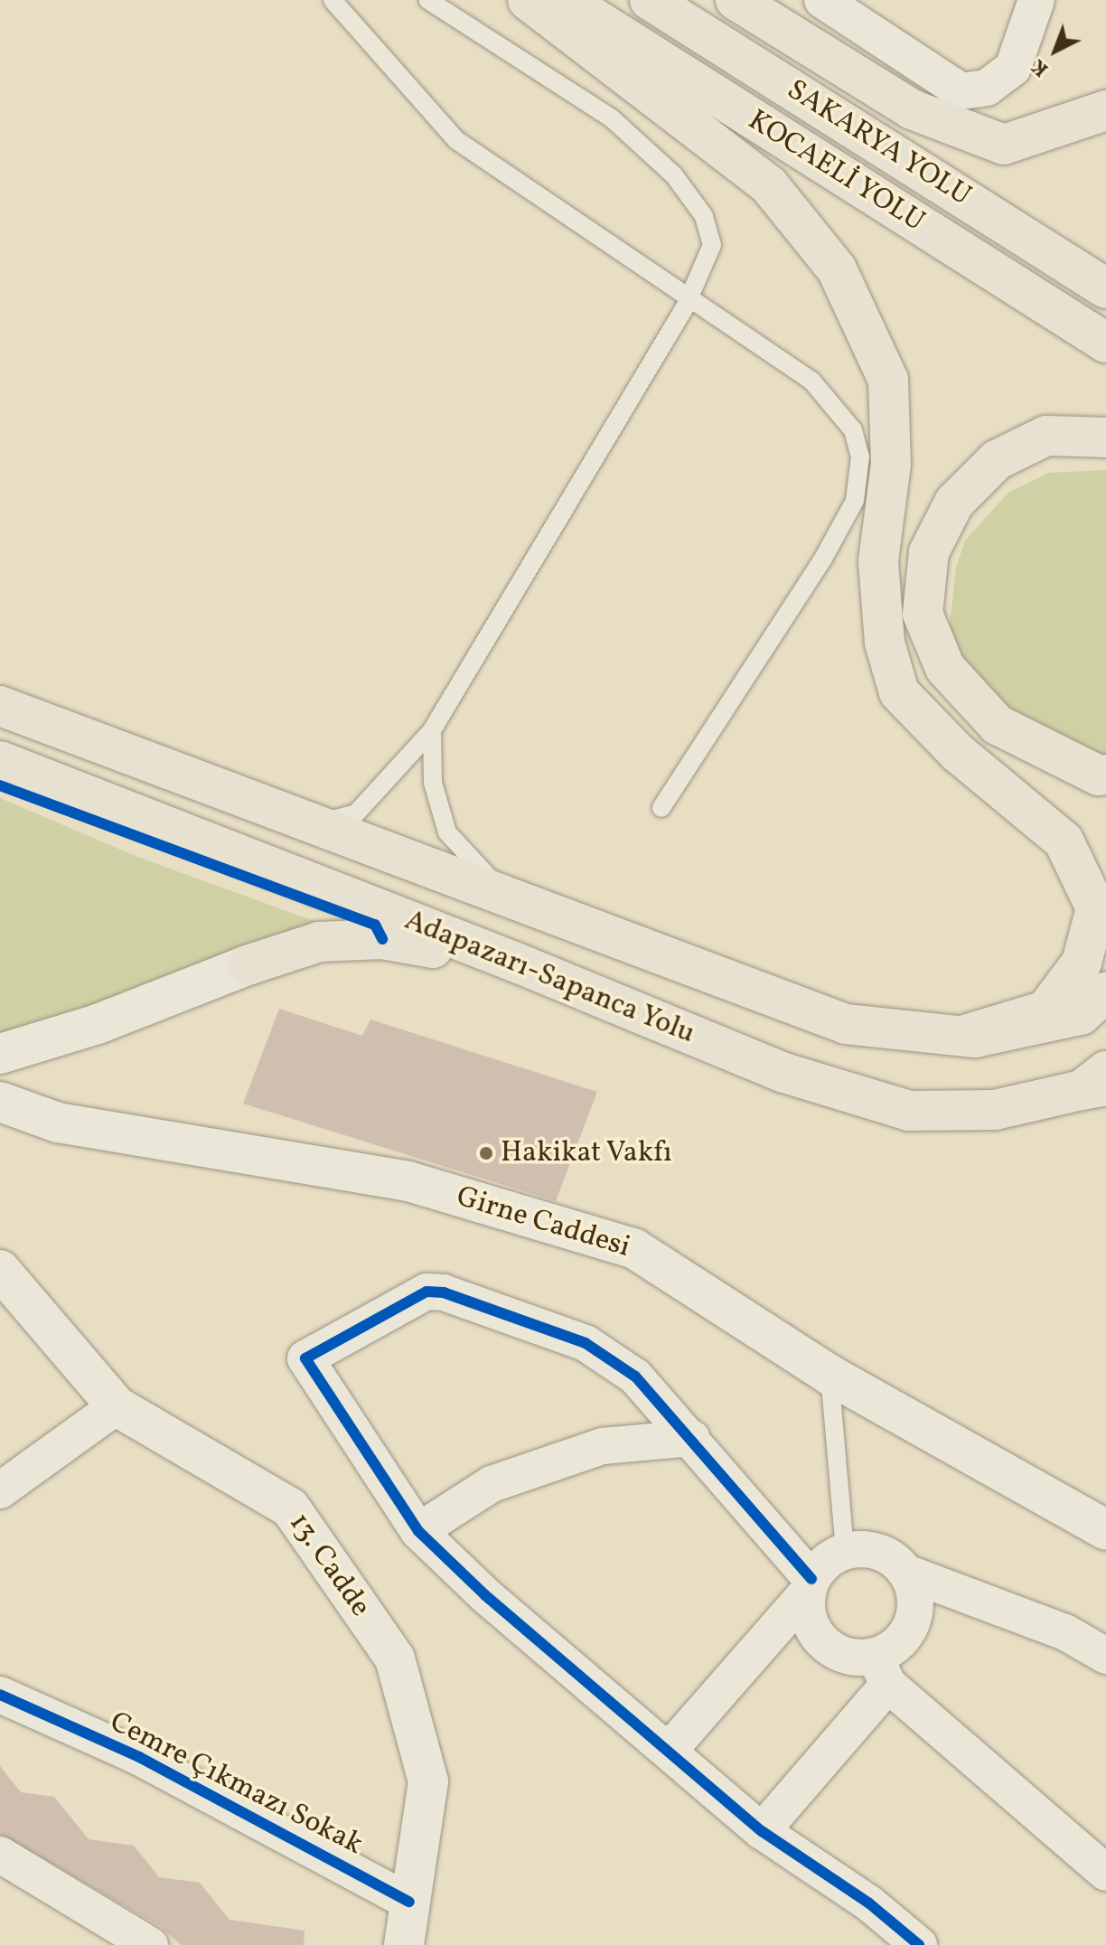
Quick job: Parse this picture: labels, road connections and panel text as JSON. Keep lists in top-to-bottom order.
{
  "streets": {
    "main road": ["SAKARYA YOLU", "KOCAELİ YOLU", "Adapazarı-Sapanca Yolu"],
    "street": ["Girne Caddesi", "13. Cadde", "Cemre Çıkmazı Sokak"]
  },
  "crossings": [
    ["13. Cadde", "Cemre Çıkmazı Sokak"]
  ],
  "places": ["Hakikat Vakfı"],
  "north": "bottom left"
}
